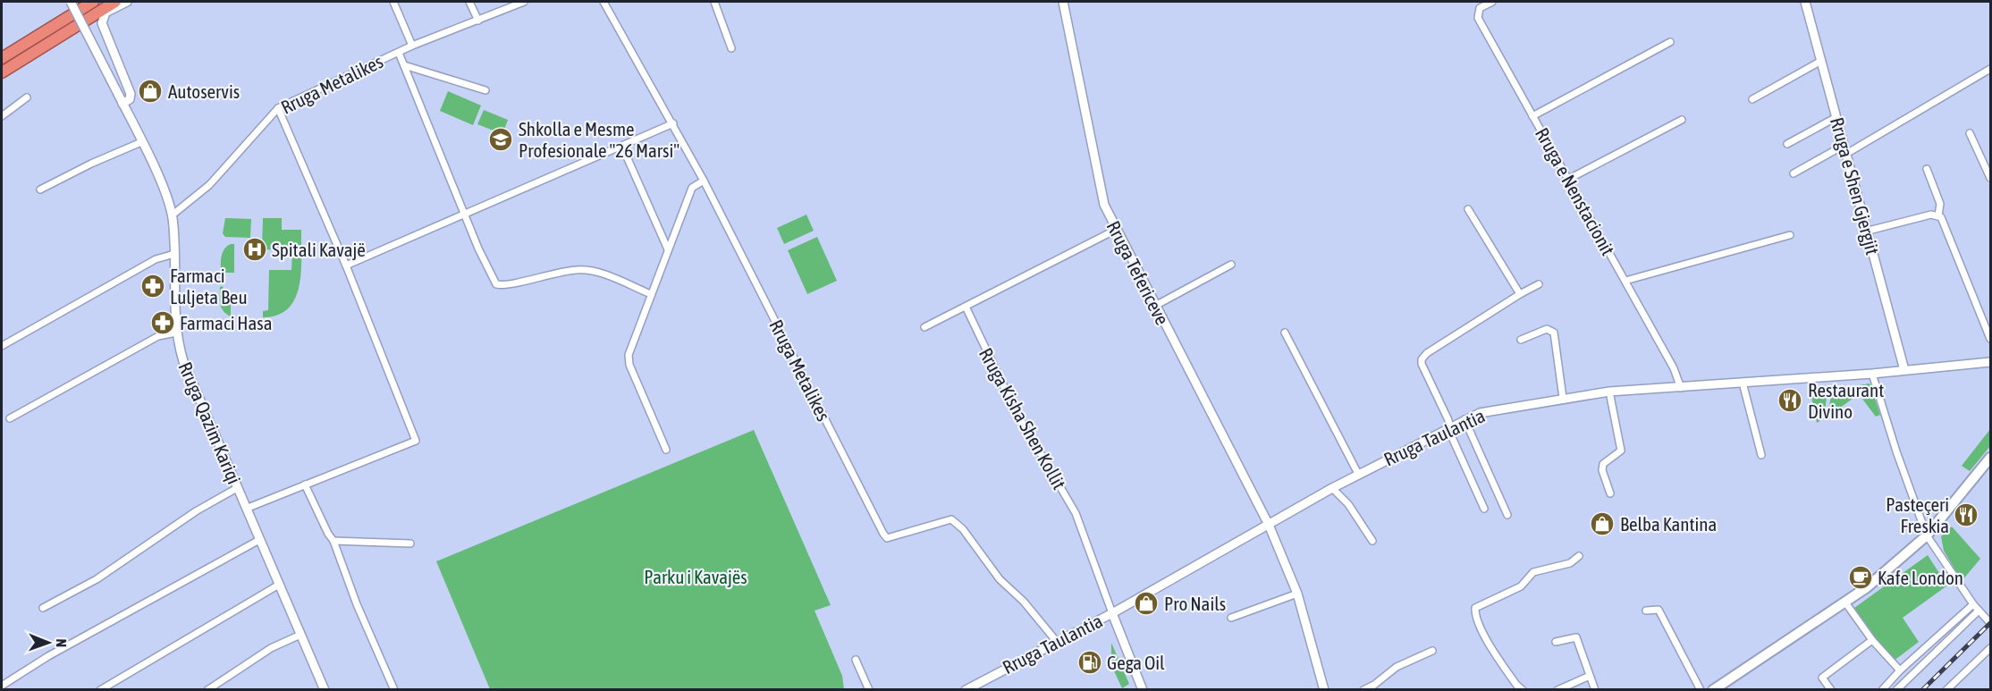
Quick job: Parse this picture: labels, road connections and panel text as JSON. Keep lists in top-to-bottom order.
{
  "streets": {
    "street": [
      "Rruga Metalikes",
      "Rruga e Shen Gjergjit",
      "Rruga e Nenstacionit",
      "Rruga Tefericeve",
      "Rruga Kisha Shen Kollit",
      "Rruga Qazim Kariqi",
      "Rruga Taulantia"
    ]
  },
  "crossings": [
    ["Rruga Metalikes", "Rruga Qazim Kariqi"],
    ["Rruga Metalikes", "Rruga Taulantia"],
    ["Rruga e Shen Gjergjit", "Rruga Taulantia"],
    ["Rruga e Nenstacionit", "Rruga Taulantia"],
    ["Rruga Tefericeve", "Rruga Taulantia"],
    ["Rruga Kisha Shen Kollit", "Rruga Taulantia"]
  ],
  "parks": ["Parku i Kavajës"],
  "places": {
    "shop": ["Autoservis", "Belba Kantina", "Pro Nails"],
    "school or university": ["Shkolla e Mesme Profesionale \"26 Marsi\""],
    "hospital": ["Spitali Kavajë"],
    "pharmacy": ["Farmaci Luljeta Beu", "Farmaci Hasa"],
    "restaurant": ["Restaurant Divino", "Pasteçeri Freskia"],
    "cafe": ["Kafe London"],
    "fuel station": ["Gega Oil"]
  },
  "north": "right"
}
